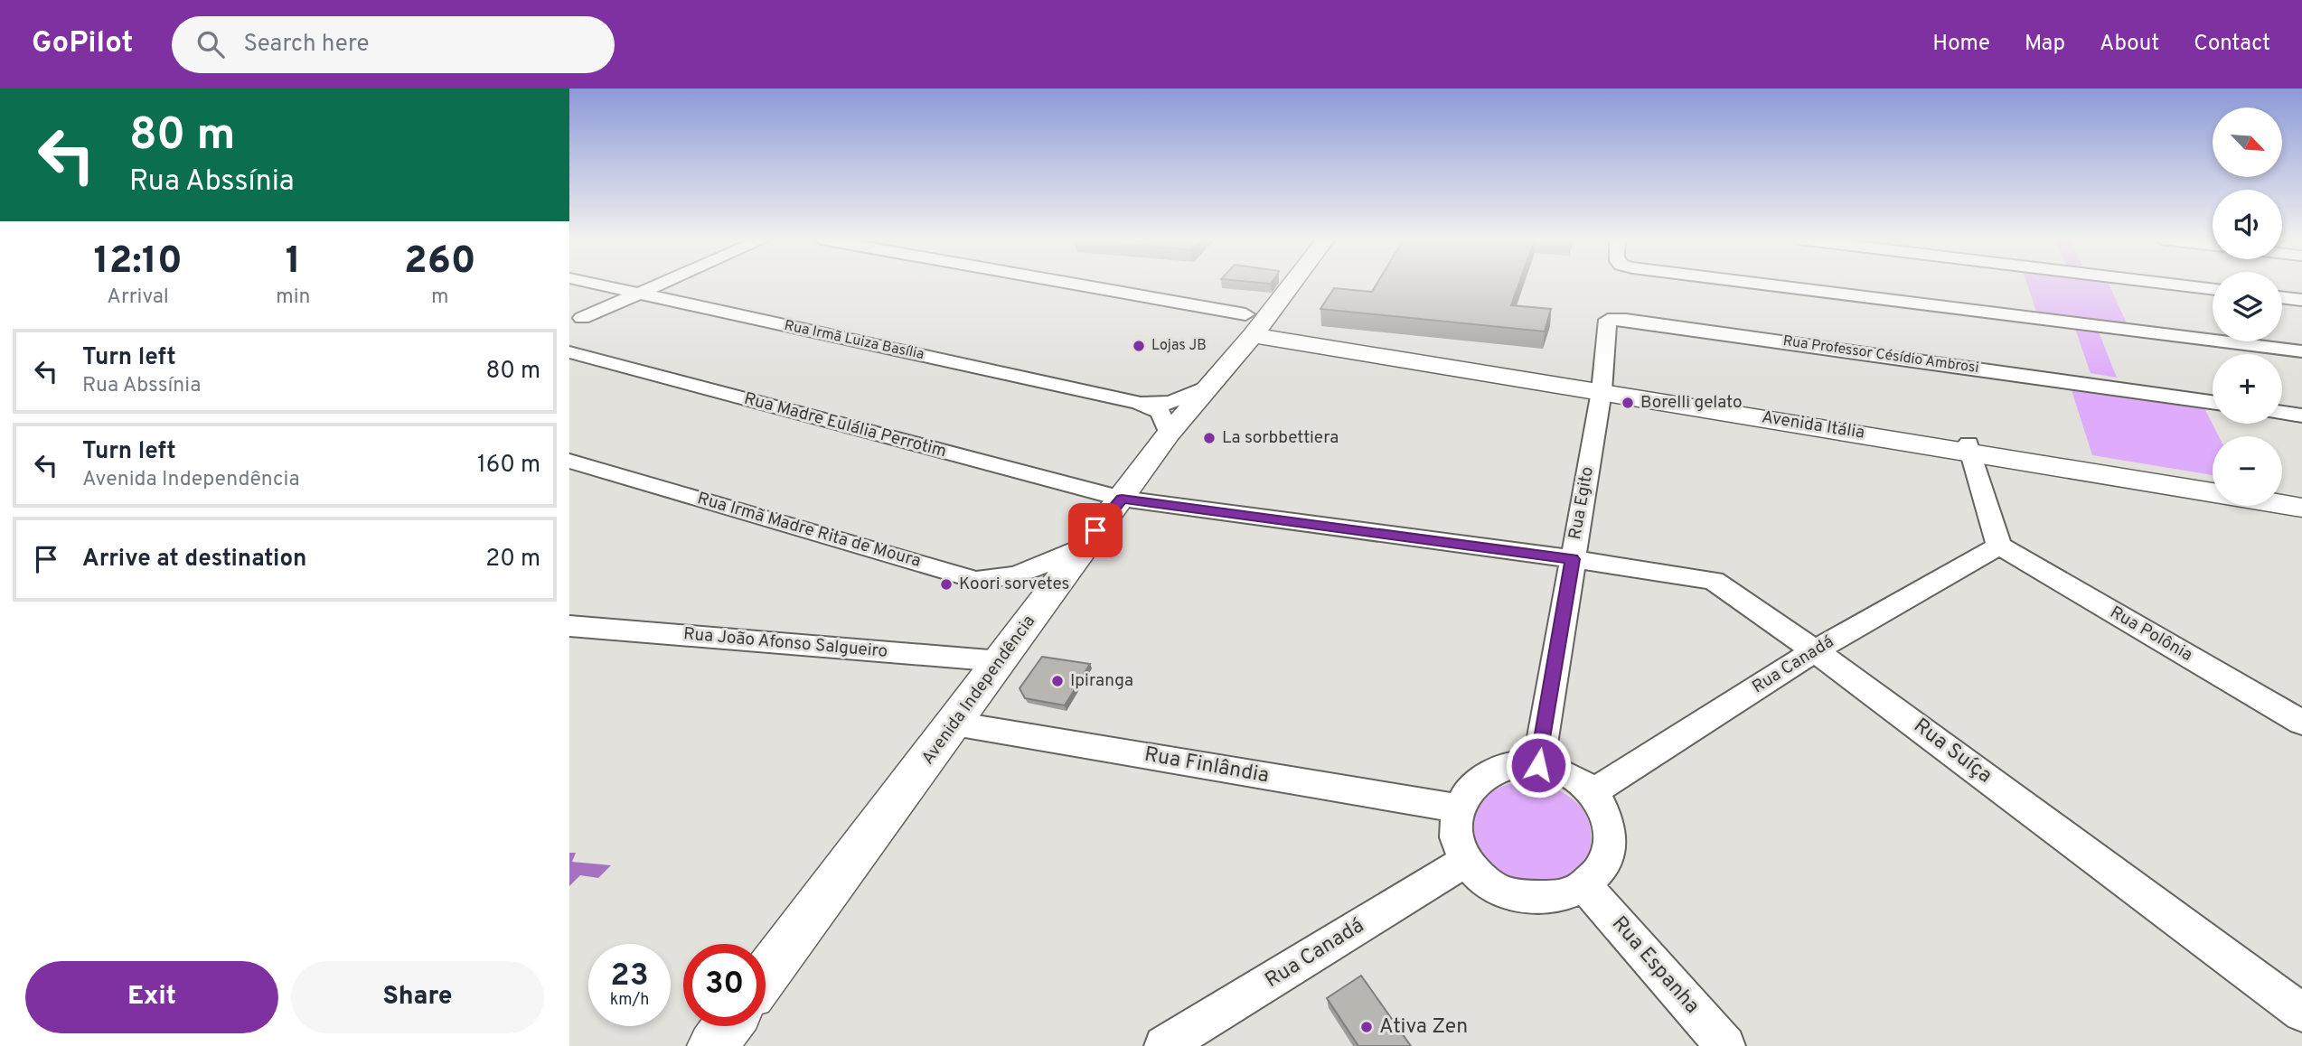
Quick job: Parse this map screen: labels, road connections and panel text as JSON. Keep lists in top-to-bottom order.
{
  "streets": {
    "main road": ["Avenida Itália", "Avenida Independência"],
    "street": [
      "Rua Irmã Luiza Basília",
      "Rua Professor Césídio Ambrosi",
      "Rua Madre Eulália Perrotim",
      "Rua Egito",
      "Rua Irmã Madre Rita de Moura",
      "Rua Polônia",
      "Rua João Afonso Salgueiro",
      "Rua Canadá",
      "Rua Suíça",
      "Rua Finlândia",
      "Rua Espanha"
    ]
  },
  "crossings": [
    ["Rua Irmã Luiza Basília", "Avenida Independência"],
    ["Rua Professor Césídio Ambrosi", "Avenida Itália"],
    ["Rua Professor Césídio Ambrosi", "Rua Egito"],
    ["Rua Madre Eulália Perrotim", "Rua Egito"],
    ["Rua Madre Eulália Perrotim", "Avenida Independência"],
    ["Rua Madre Eulália Perrotim", "Rua Suíça"],
    ["Avenida Itália", "Rua Egito"],
    ["Avenida Itália", "Avenida Independência"],
    ["Rua Egito", "Rua Canadá"],
    ["Rua Egito", "Rua Suíça"],
    ["Rua Egito", "Rua Finlândia"],
    ["Rua Egito", "Rua Espanha"],
    ["Rua Irmã Madre Rita de Moura", "Avenida Independência"],
    ["Rua Polônia", "Rua Canadá"],
    ["Rua João Afonso Salgueiro", "Avenida Independência"],
    ["Rua Canadá", "Rua Suíça"],
    ["Rua Canadá", "Rua Finlândia"],
    ["Rua Canadá", "Rua Espanha"],
    ["Avenida Independência", "Rua Finlândia"],
    ["Rua Finlândia", "Rua Espanha"]
  ],
  "places": [
    "Lojas JB",
    "Borelli gelato",
    "La sorbbettiera",
    "Koori sorvetes",
    "Ipiranga",
    "Ativa Zen"
  ],
  "north": "bottom right",
  "page": {
    "header": "GoPilot",
    "search": "Search here",
    "nav": [
      "Home",
      "Map",
      "About",
      "Contact"
    ],
    "turn": ["80 m", "Rua Abssínia"],
    "map_buttons": ["+", "−"],
    "eta": [
      "12:10",
      "Arrival",
      "1",
      "min",
      "260",
      "m"
    ],
    "list": [
      {
        "name": "Turn left",
        "note": "Rua Abssínia",
        "value": "80 m"
      },
      {
        "name": "Turn left",
        "note": "Avenida Independência",
        "value": "160 m"
      },
      {
        "name": "Arrive at destination",
        "value": "20 m"
      }
    ],
    "speed": "23 km/h",
    "limit": "30",
    "buttons": ["Exit", "Share"]
  }
}
